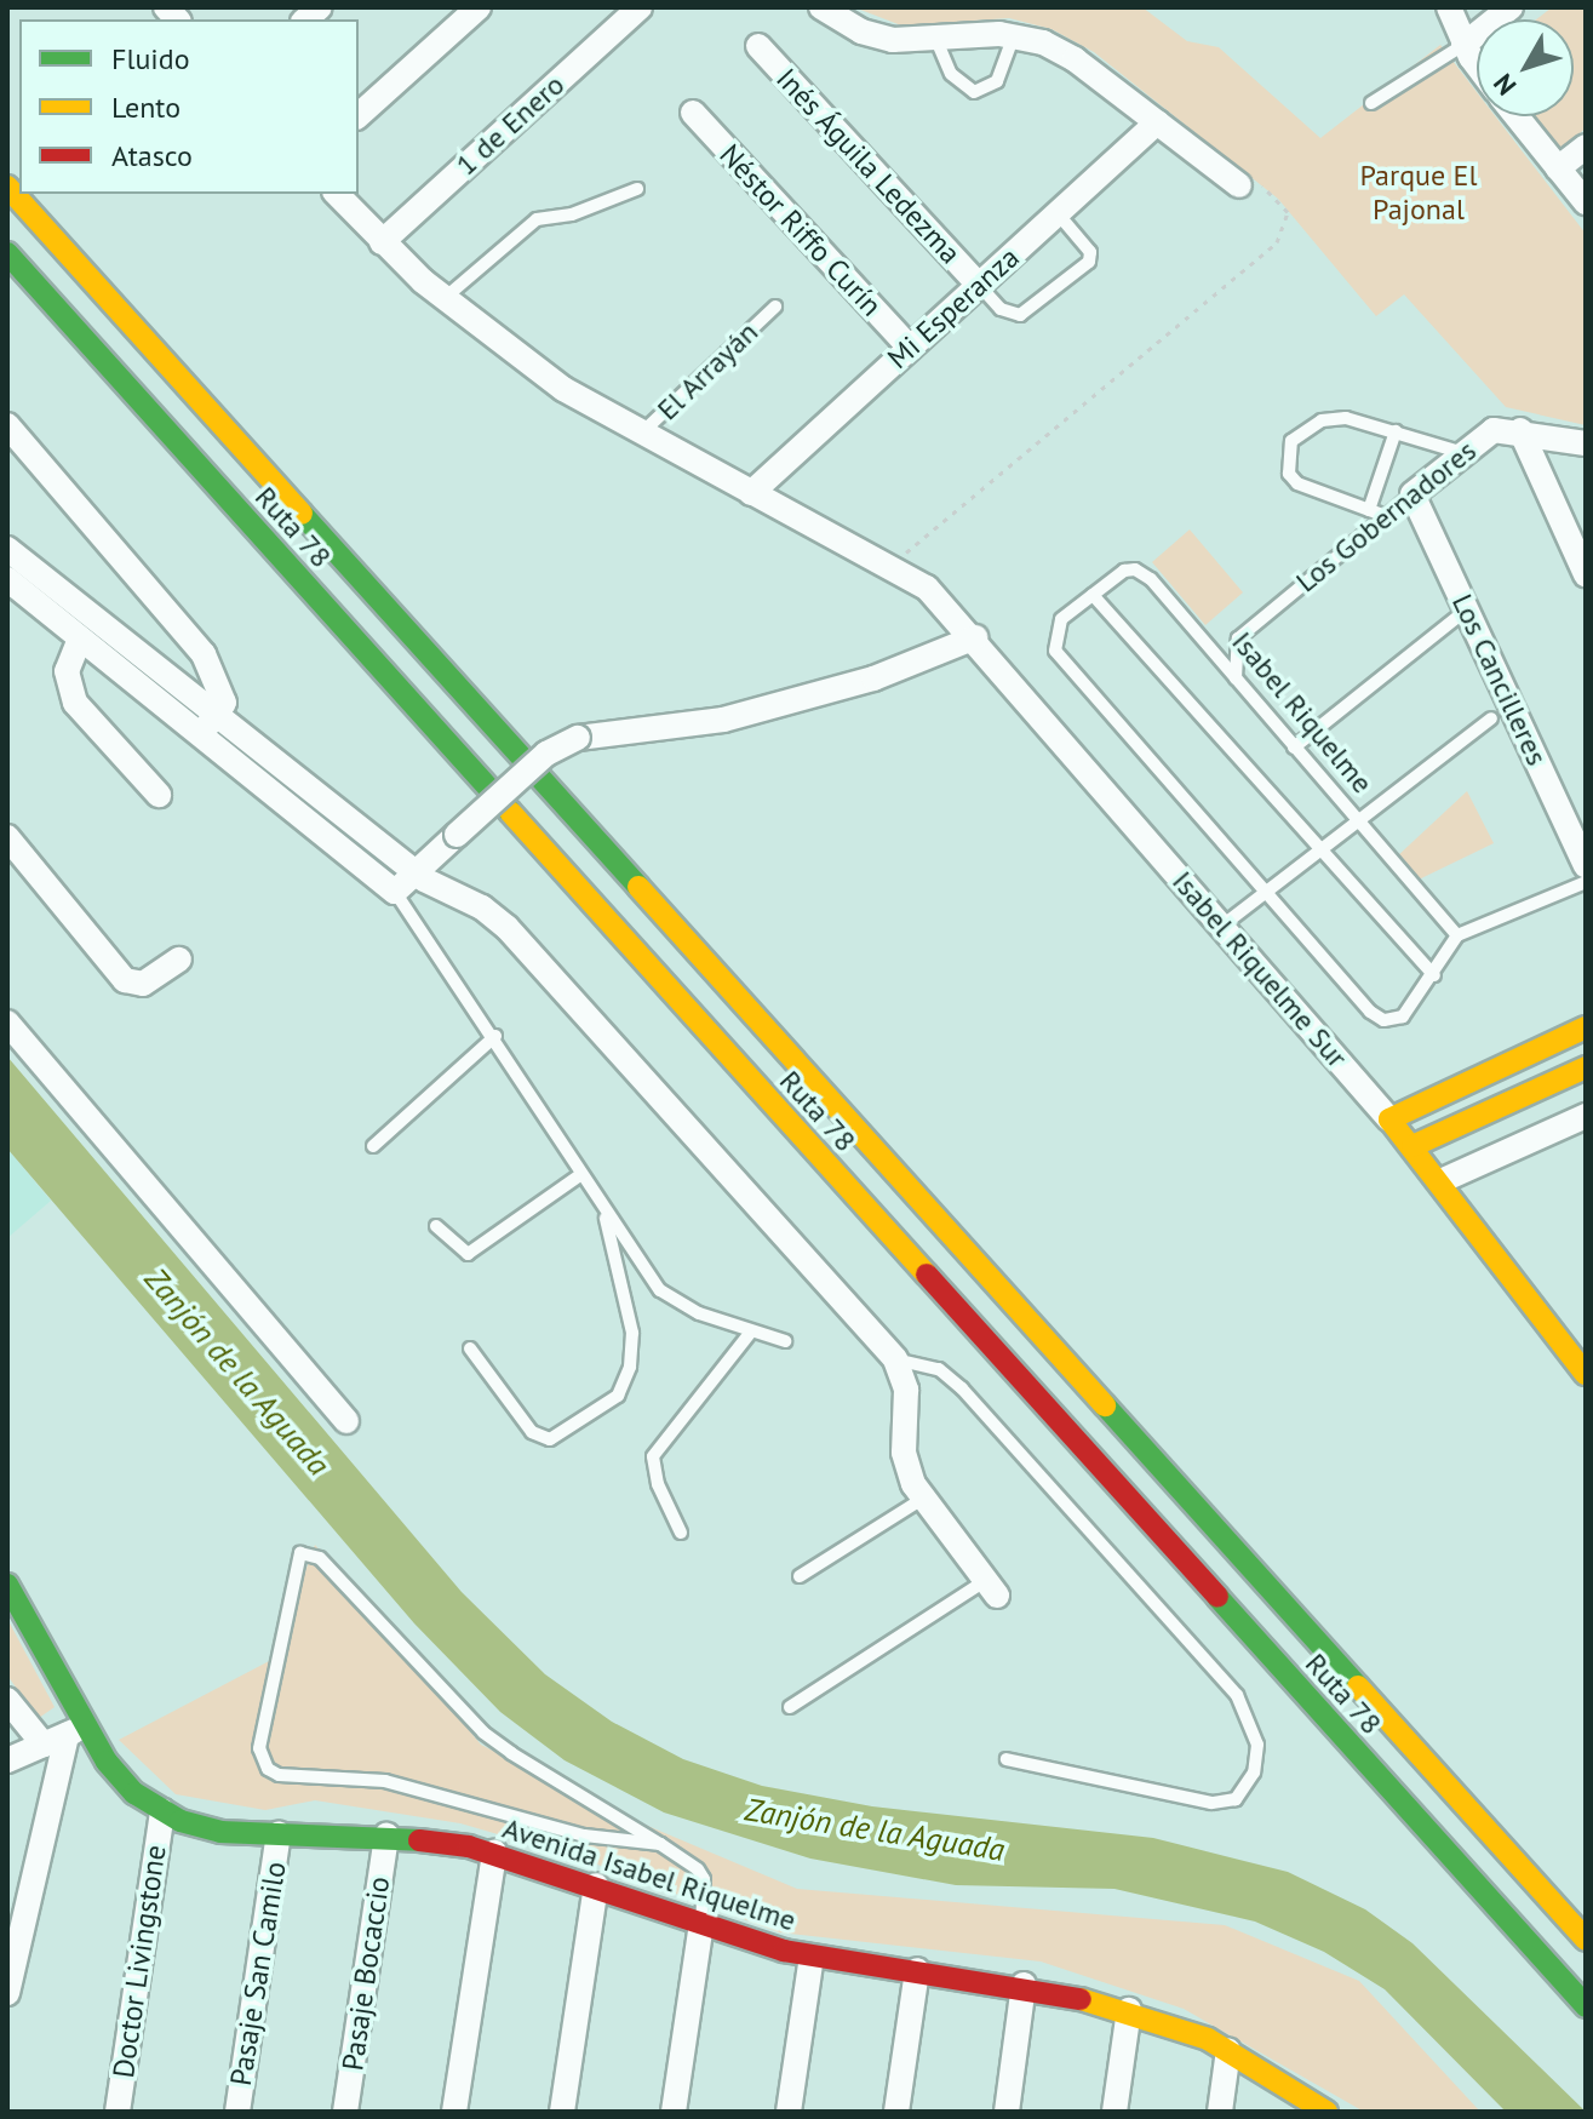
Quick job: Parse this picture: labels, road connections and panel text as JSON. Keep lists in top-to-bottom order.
{
  "streets": {
    "main road": ["Ruta 78", "Isabel Riquelme Sur", "Avenida Isabel Riquelme"],
    "street": [
      "1 de Enero",
      "Inés Águila Ledezma",
      "Néstor Riffo Curín",
      "Mi Esperanza",
      "Los Gobernadores",
      "Los Cancilleres",
      "Doctor Livingstone",
      "Pasaje San Camilo",
      "Pasaje Bocaccio"
    ],
    "lane": ["El Arrayán", "Isabel Riquelme"]
  },
  "crossings": [
    ["1 de Enero", "Isabel Riquelme Sur"],
    ["Inés Águila Ledezma", "Mi Esperanza"],
    ["Néstor Riffo Curín", "Mi Esperanza"],
    ["Mi Esperanza", "Isabel Riquelme Sur"],
    ["El Arrayán", "Isabel Riquelme Sur"],
    ["Los Gobernadores", "Los Cancilleres"],
    ["Los Gobernadores", "Isabel Riquelme"],
    ["Avenida Isabel Riquelme", "Doctor Livingstone"],
    ["Avenida Isabel Riquelme", "Pasaje San Camilo"],
    ["Avenida Isabel Riquelme", "Pasaje Bocaccio"]
  ],
  "water": ["Zanjón de la Aguada"],
  "parks": ["Parque El Pajonal"],
  "legend": ["Fluido", "Lento", "Atasco"],
  "north": "bottom left"
}
